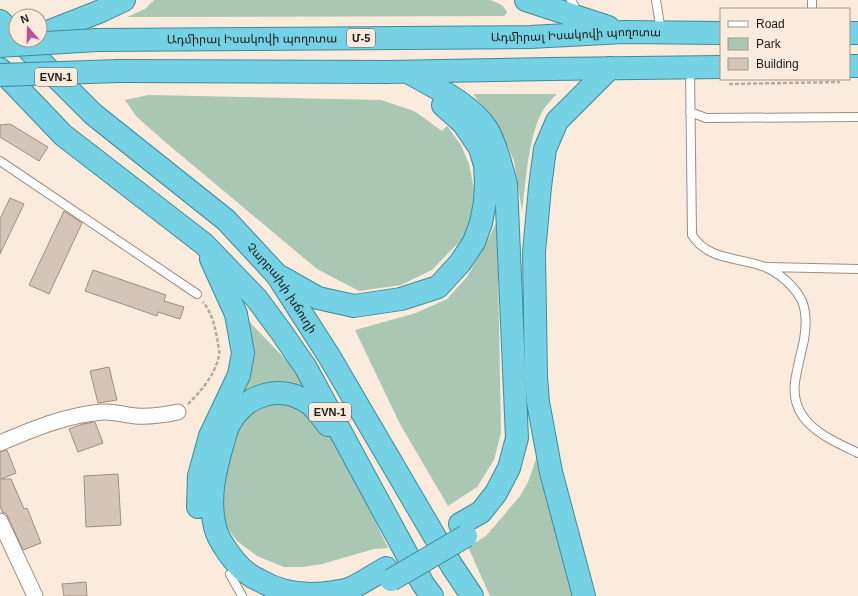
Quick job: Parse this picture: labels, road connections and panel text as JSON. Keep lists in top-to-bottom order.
{
  "streets": {
    "highway": [
      "Ադմիրալ Իսակովի պողոտա",
      "Մ-5",
      "EVN-1",
      "Չարբախի խճուղի"
    ]
  },
  "legend": ["Road", "Park", "Building"],
  "north": "top"
}
